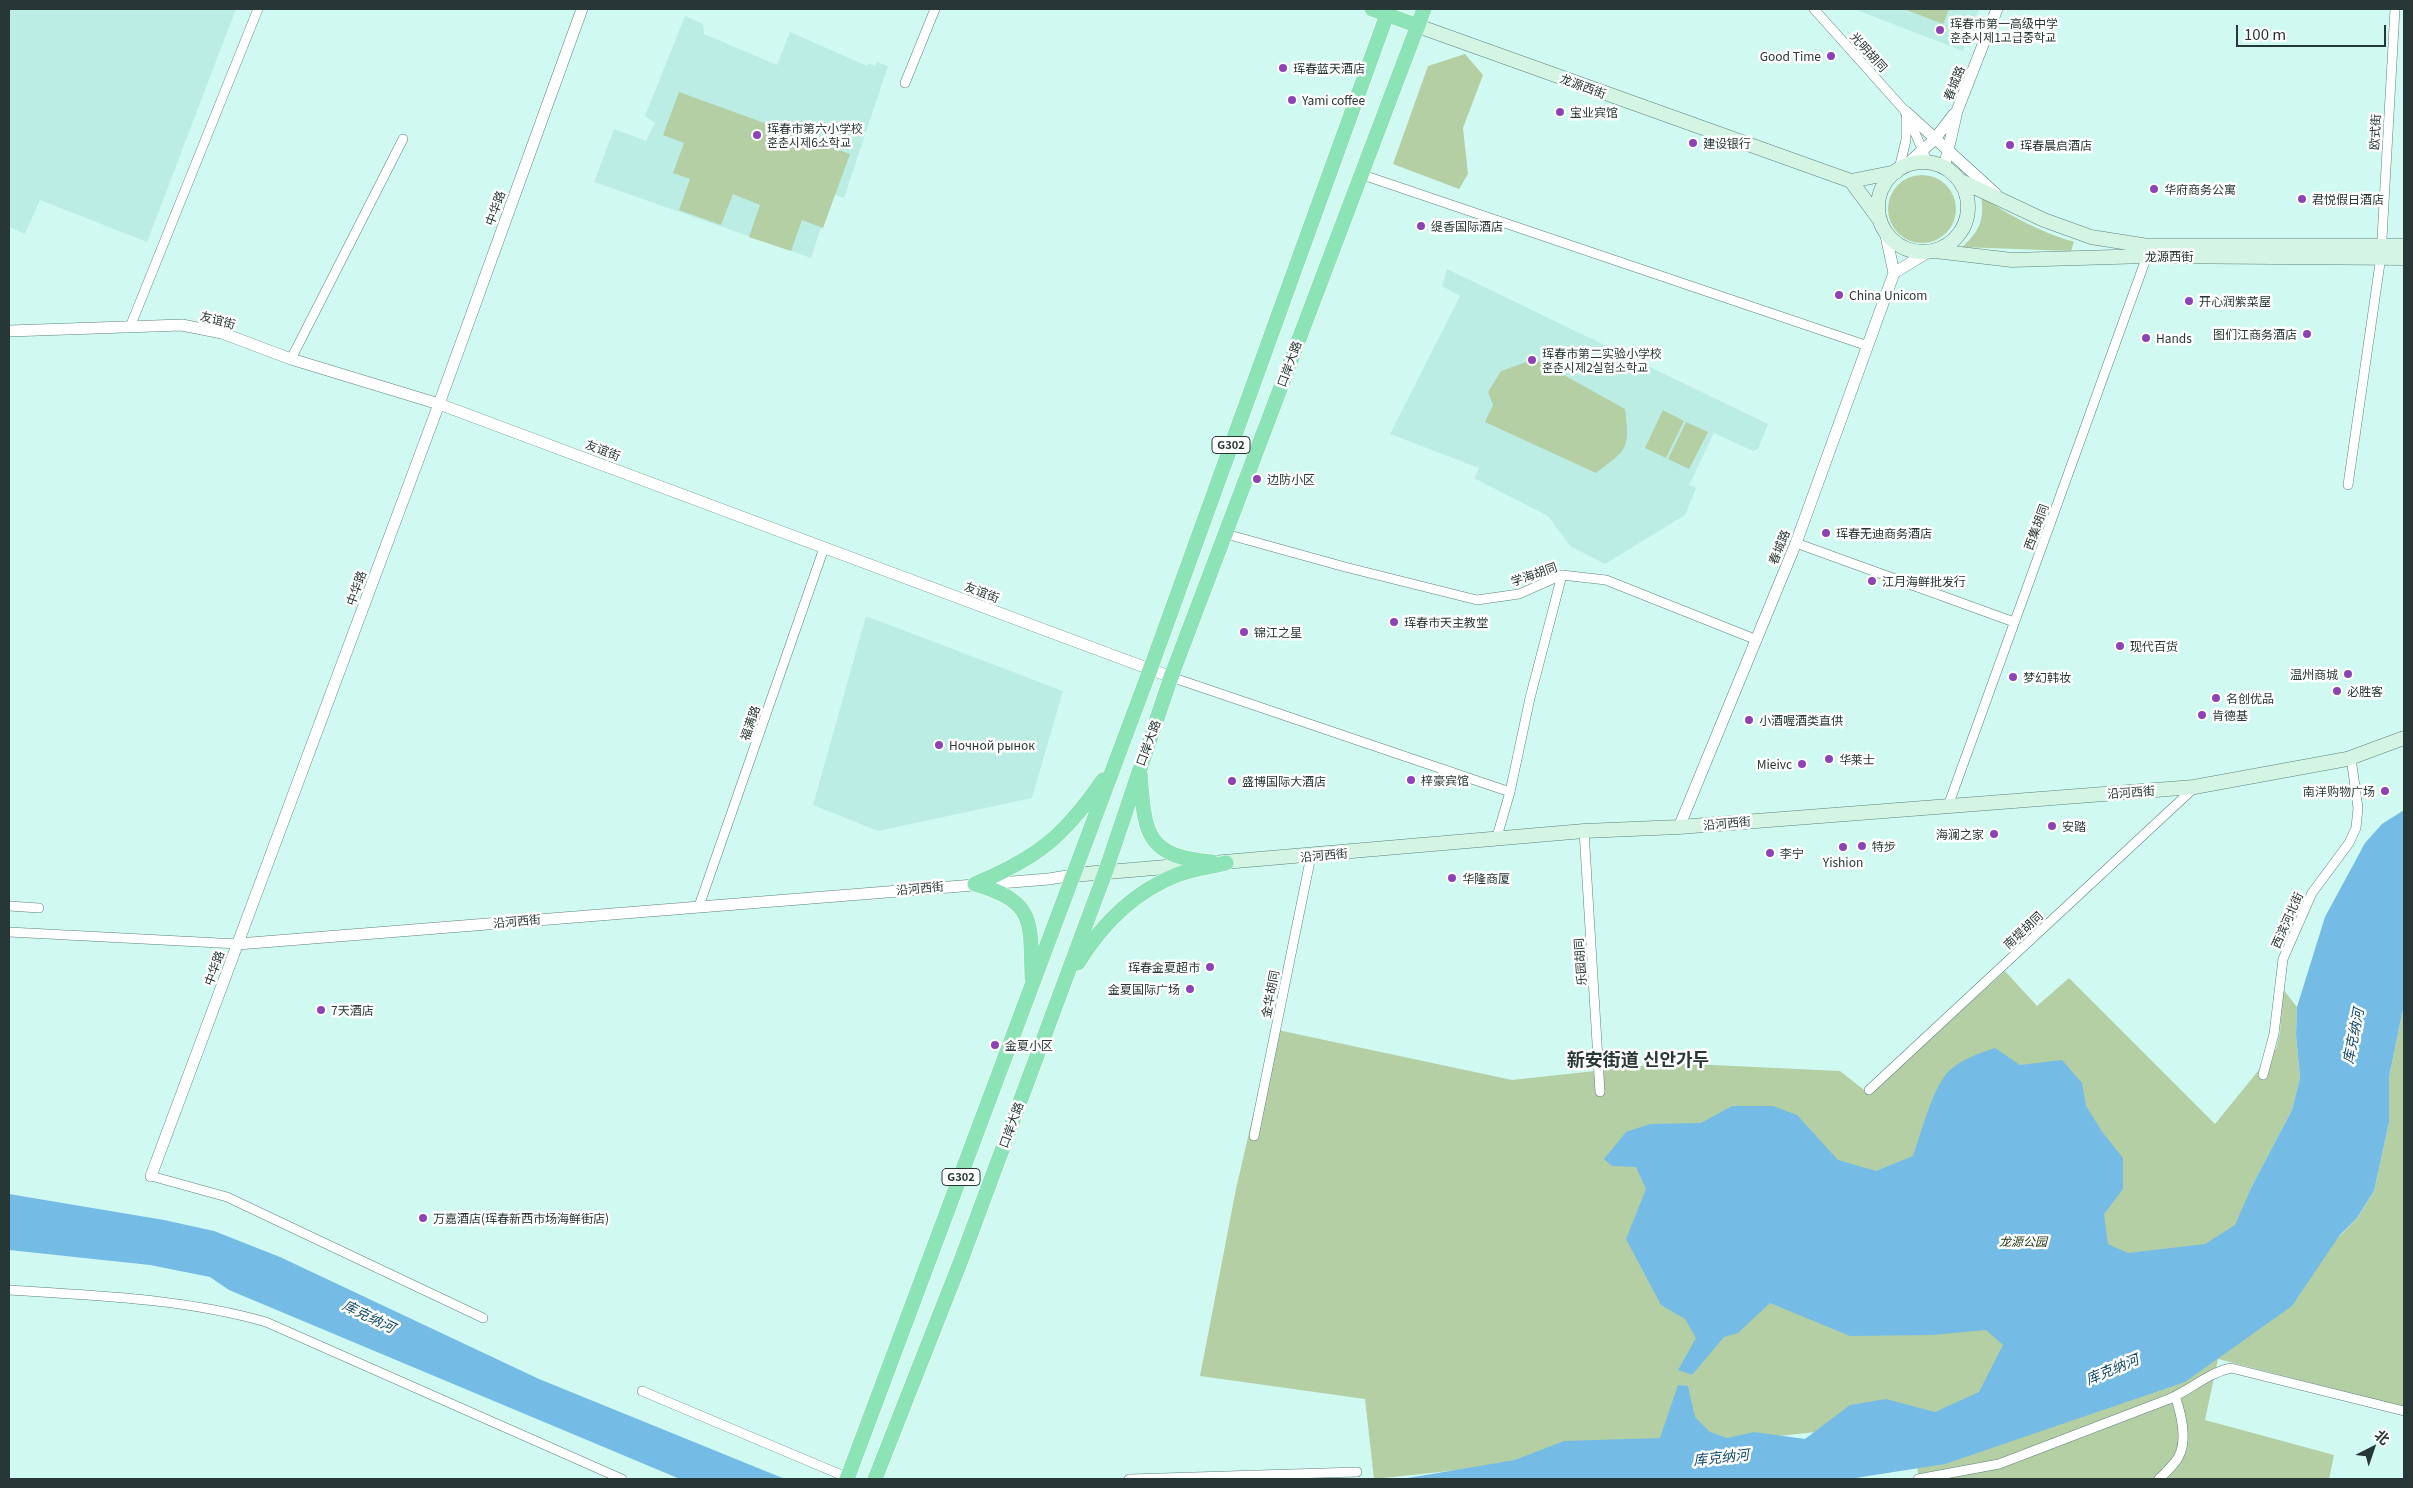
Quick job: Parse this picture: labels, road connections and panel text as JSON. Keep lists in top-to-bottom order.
{
  "streets": {
    "highway": ["龙源西街", "口岸大路", "G302"],
    "main road": ["沿河西街"],
    "street": [
      "光明胡同",
      "春城路",
      "欧式街",
      "中华路",
      "友谊街",
      "西集胡同",
      "学海胡同",
      "福满路",
      "西滨河北街",
      "南堤胡同",
      "乐园胡同",
      "金华胡同"
    ]
  },
  "crossings": [
    ["光明胡同", "龙源西街"],
    ["春城路", "学海胡同"],
    ["春城路", "沿河西街"],
    ["龙源西街", "欧式街"],
    ["龙源西街", "口岸大路"],
    ["龙源西街", "西集胡同"],
    ["中华路", "友谊街"],
    ["中华路", "沿河西街"],
    ["友谊街", "口岸大路"],
    ["友谊街", "福满路"],
    ["口岸大路", "学海胡同"],
    ["口岸大路", "沿河西街"],
    ["西集胡同", "沿河西街"],
    ["福满路", "沿河西街"],
    ["沿河西街", "西滨河北街"],
    ["沿河西街", "南堤胡同"],
    ["沿河西街", "乐园胡同"],
    ["沿河西街", "金华胡同"]
  ],
  "districts": ["新安街道 신안가두"],
  "water": ["库克纳河"],
  "parks": ["龙源公园"],
  "places": [
    "珲春市第一高级中学 훈춘시제1고급중학교",
    "Good Time",
    "珲春蓝天酒店",
    "Yami coffee",
    "宝业宾馆",
    "珲春市第六小学校 훈춘시제6소학교",
    "建设银行",
    "珲春晨启酒店",
    "华府商务公寓",
    "君悦假日酒店",
    "缇香国际酒店",
    "China Unicom",
    "开心润紫菜屋",
    "图们江商务酒店",
    "Hands",
    "珲春市第二实验小学校 훈춘시제2실험소학교",
    "边防小区",
    "珲春无迪商务酒店",
    "江月海鲜批发行",
    "珲春市天主教堂",
    "锦江之星",
    "现代百货",
    "温州商城",
    "梦幻韩妆",
    "必胜客",
    "名创优品",
    "肯德基",
    "小酒喔酒类直供",
    "Ночной рынок",
    "华莱士",
    "Mieivc",
    "梓豪宾馆",
    "盛博国际大酒店",
    "南洋购物广场",
    "安踏",
    "海澜之家",
    "特步",
    "Yishion",
    "李宁",
    "华隆商厦",
    "珲春金夏超市",
    "金夏国际广场",
    "7天酒店",
    "金夏小区",
    "万嘉酒店(珲春新西市场海鲜街店)"
  ],
  "scale_bar": "100 m",
  "north": "top right"
}
